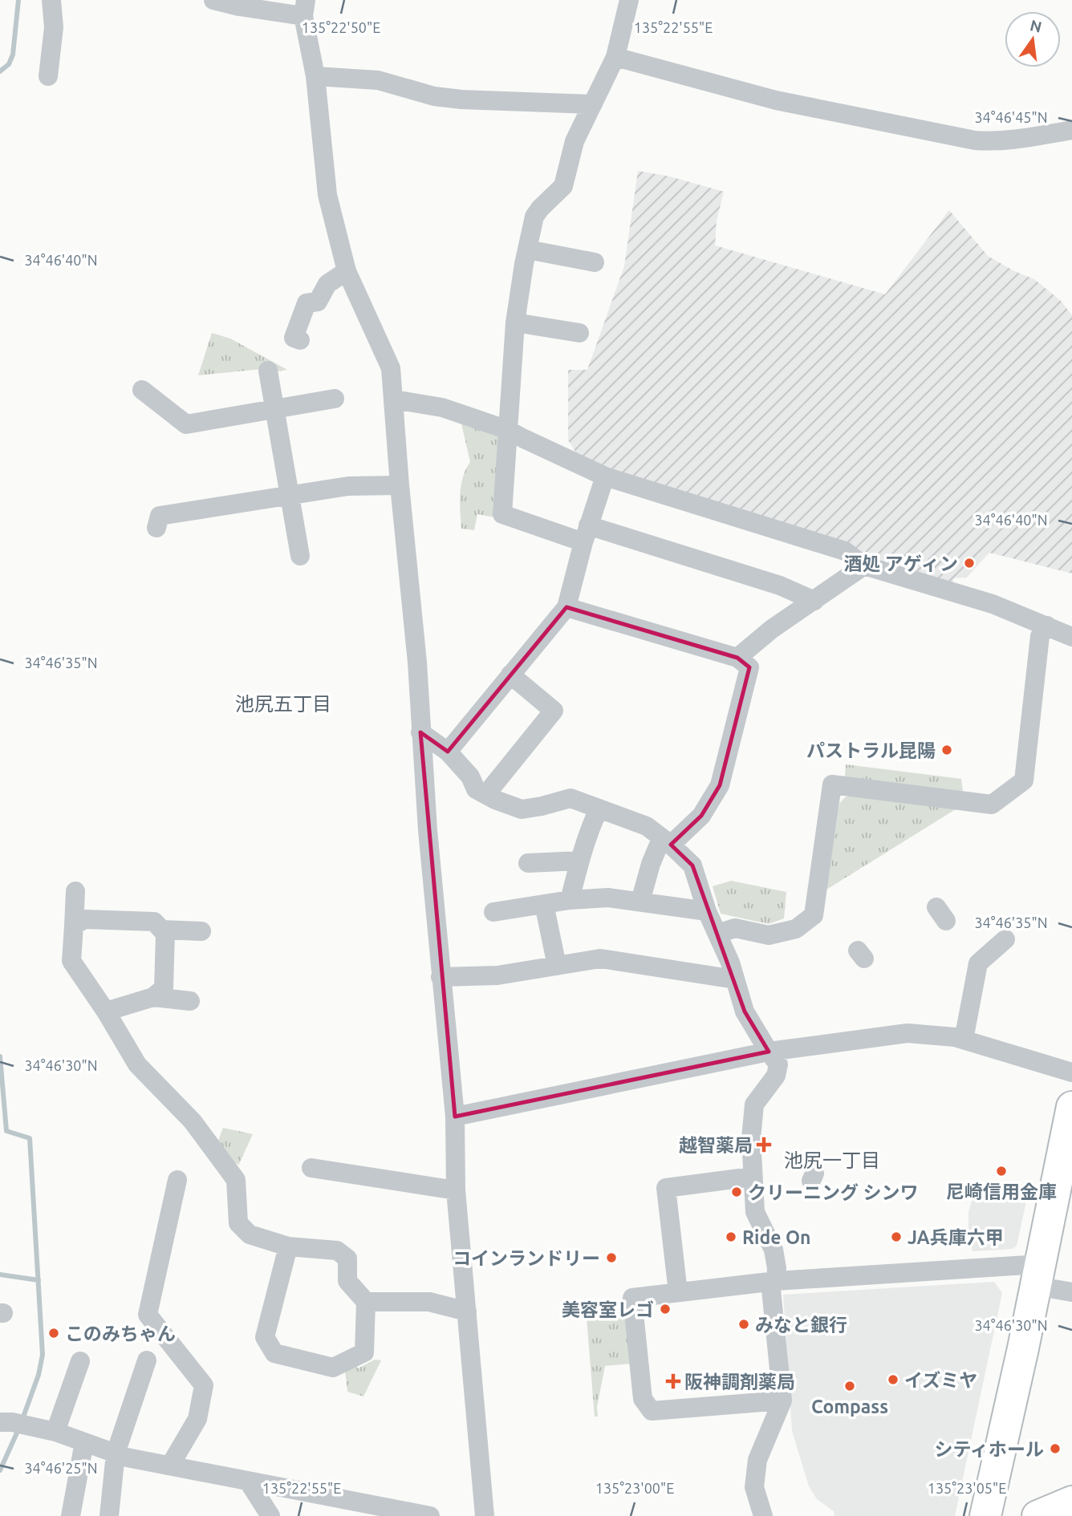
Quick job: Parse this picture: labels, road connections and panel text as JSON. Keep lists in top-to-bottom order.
{
  "districts": ["池尻五丁目", "池尻一丁目"],
  "places": {
    "other": [
      "酒処 アゲィン",
      "パストラル昆陽",
      "尼崎信用金庫",
      "クリーニング シンワ",
      "Ride On",
      "JA兵庫六甲",
      "コインランドリー",
      "美容室レゴ",
      "みなと銀行",
      "このみちゃん",
      "イズミヤ",
      "Compass",
      "シティホール"
    ],
    "health": ["越智薬局", "阪神調剤薬局"]
  },
  "north": "top",
  "coordinates": [
    "135°22'50\"E",
    "135°22'55\"E",
    "34°46'45\"N",
    "34°46'40\"N",
    "34°46'35\"N",
    "34°46'30\"N",
    "34°46'25\"N",
    "135°23'00\"E",
    "135°23'05\"E"
  ]
}
